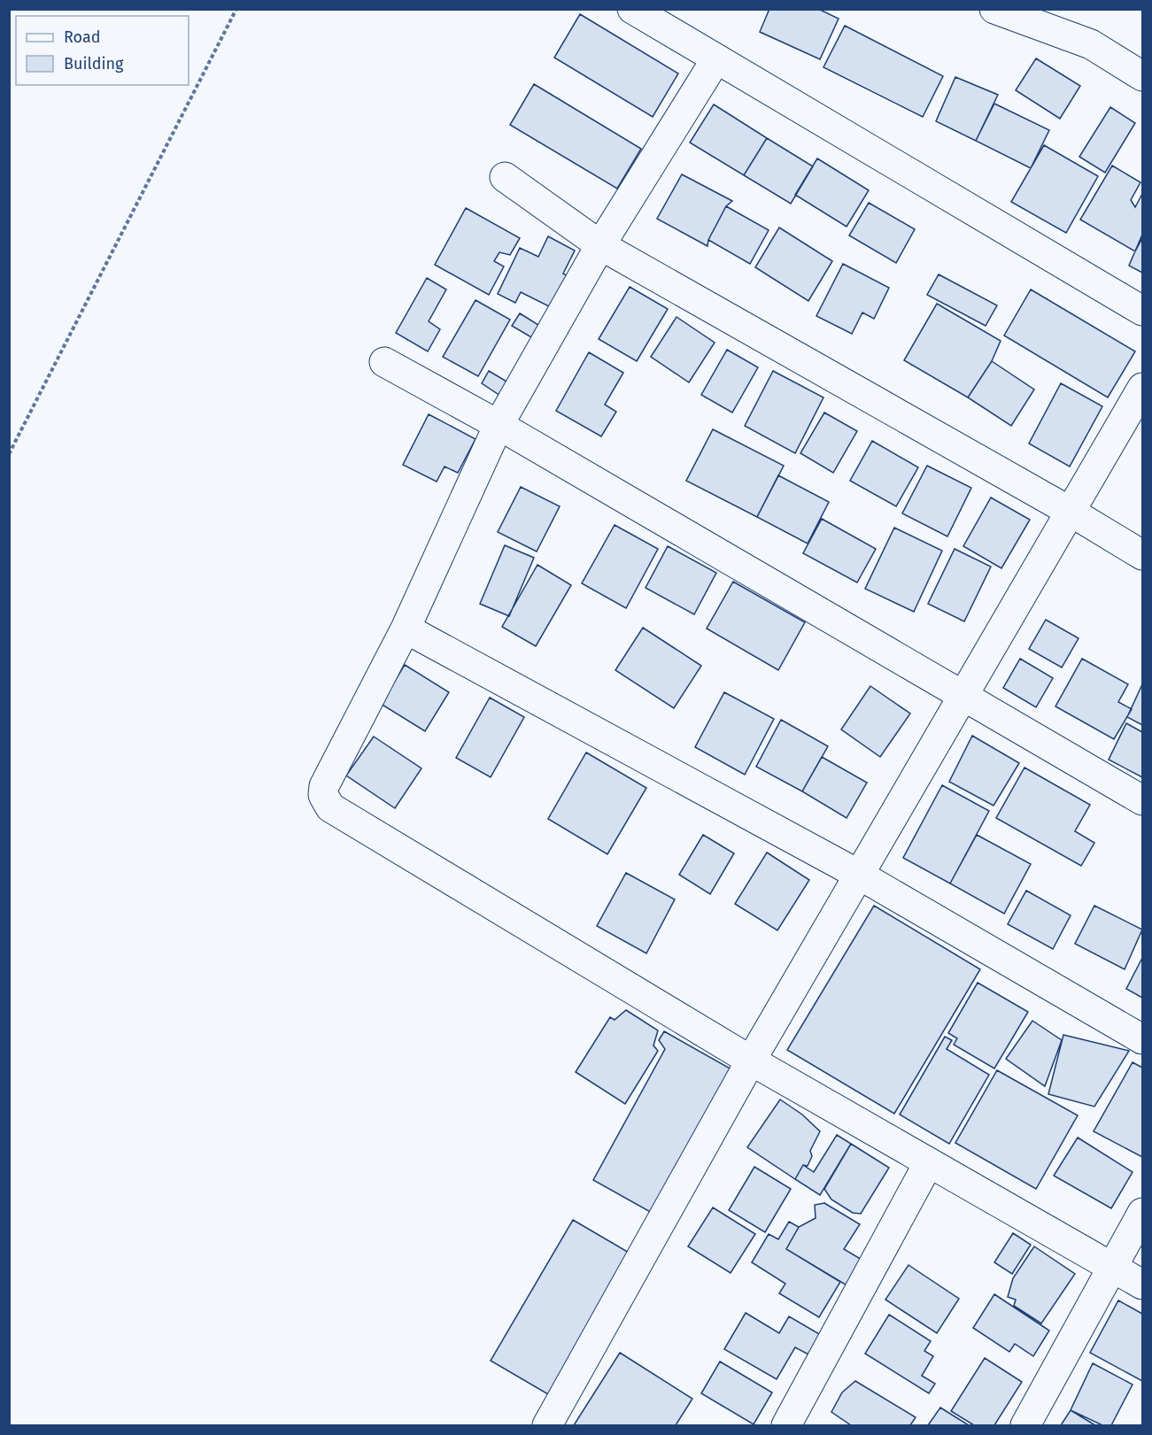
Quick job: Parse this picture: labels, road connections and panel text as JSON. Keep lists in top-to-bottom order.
{
  "legend": ["Road", "Building"]
}
